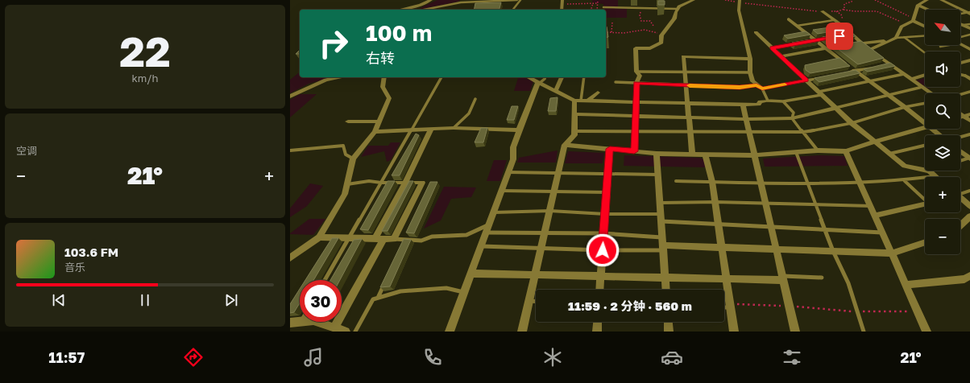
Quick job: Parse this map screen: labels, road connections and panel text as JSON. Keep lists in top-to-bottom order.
{
  "north": "top left",
  "page": {
    "tile": [
      ["22", "km/h"],
      "空调"
    ],
    "map_buttons": ["+", "−"],
    "turn": ["100 m", "右转"],
    "heat": ["−", "21°", "+"],
    "song": ["103.6 FM", "音乐"],
    "limit": "30",
    "trip": "11:59 · 2 分钟 · 560 m",
    "tabs": ["11:57", "21°"]
  }
}
